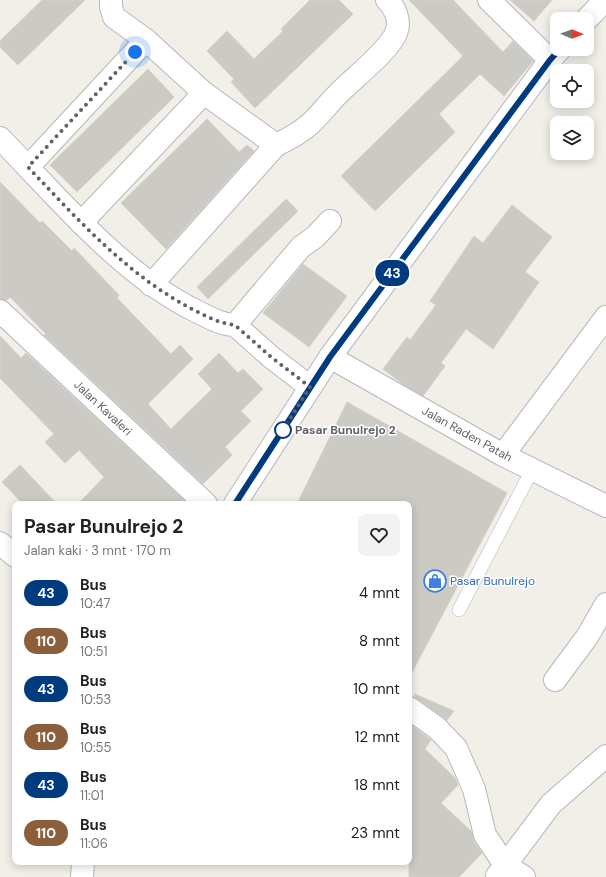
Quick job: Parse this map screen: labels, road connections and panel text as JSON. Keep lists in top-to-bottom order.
{
  "streets": {
    "street": ["Jalan Kavaleri", "Jalan Raden Patah"]
  },
  "places": {
    "other": ["Pasar Bunulrejo 2"],
    "shop": ["Pasar Bunulrejo"]
  },
  "lines": ["bus line 43"],
  "north": "right",
  "page": {
    "on_map": "43",
    "heading": ["Pasar Bunulrejo 2", "Jalan kaki · 3 mnt · 170 m"],
    "list": [
      {
        "mark": "43",
        "name": "Bus",
        "note": "10:47",
        "value": "4 mnt"
      },
      {
        "mark": "110",
        "name": "Bus",
        "note": "10:51",
        "value": "8 mnt"
      },
      {
        "mark": "43",
        "name": "Bus",
        "note": "10:53",
        "value": "10 mnt"
      },
      {
        "mark": "110",
        "name": "Bus",
        "note": "10:55",
        "value": "12 mnt"
      },
      {
        "mark": "43",
        "name": "Bus",
        "note": "11:01",
        "value": "18 mnt"
      },
      {
        "mark": "110",
        "name": "Bus",
        "note": "11:06",
        "value": "23 mnt"
      }
    ]
  }
}
